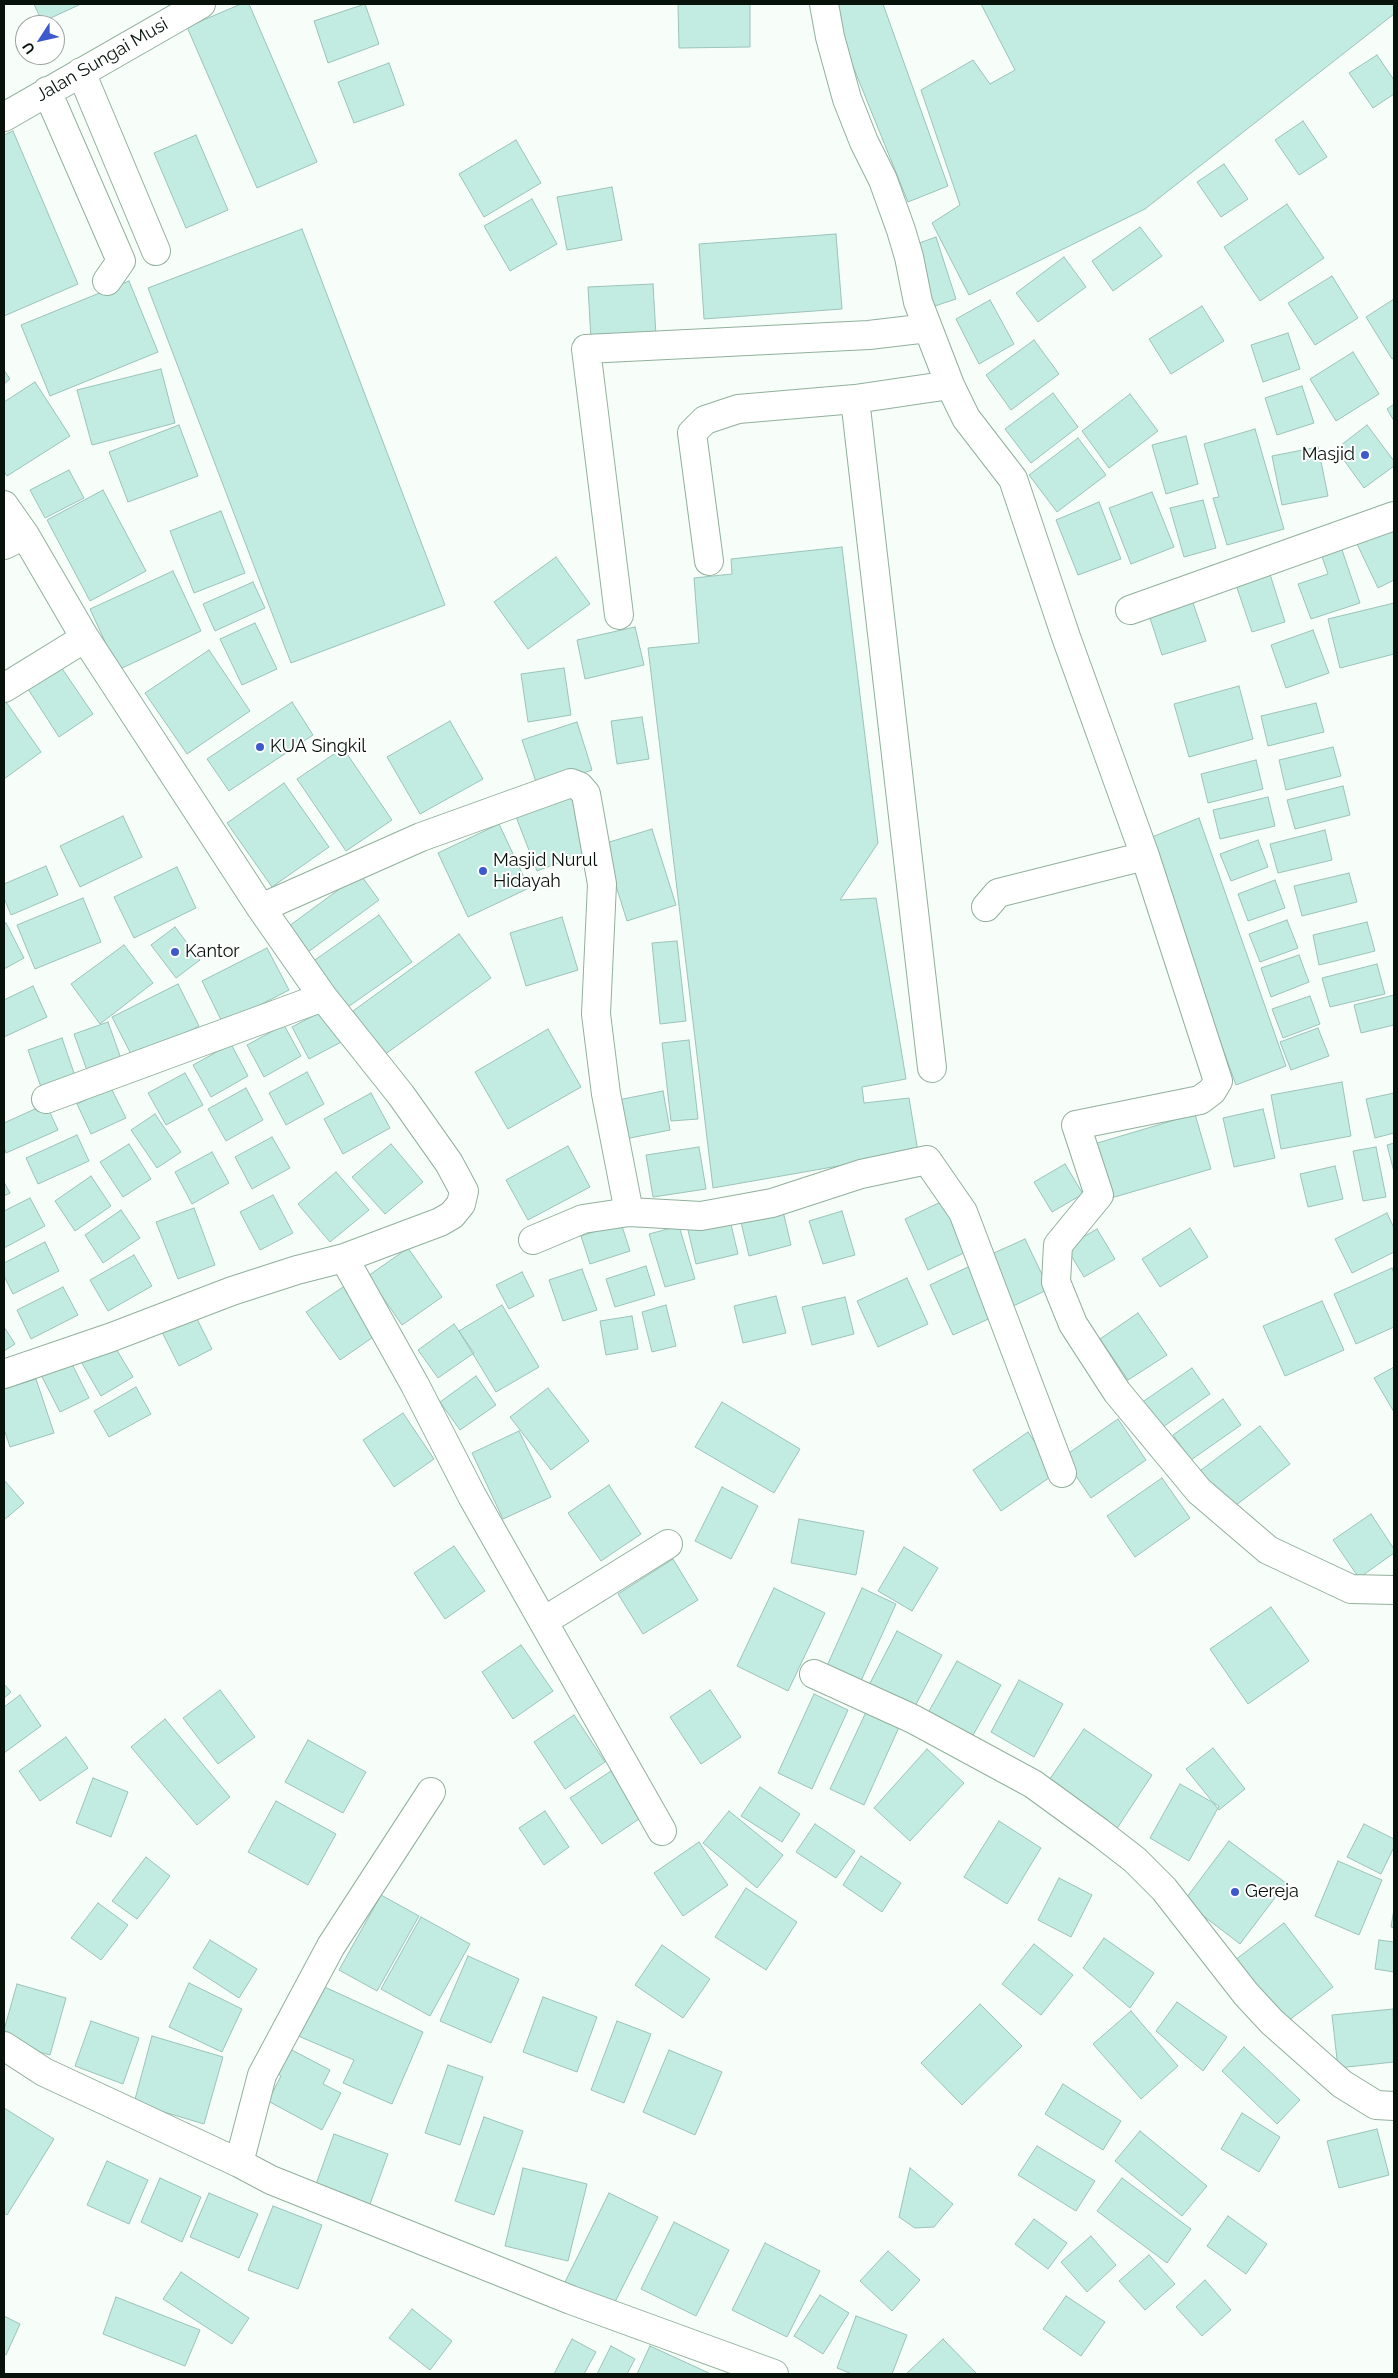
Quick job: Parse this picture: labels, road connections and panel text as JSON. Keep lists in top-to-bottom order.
{
  "streets": {
    "street": ["Jalan Sungai Musi"]
  },
  "places": [
    "Masjid",
    "KUA Singkil",
    "Masjid Nurul Hidayah",
    "Kantor",
    "Gereja"
  ],
  "north": "bottom left"
}
